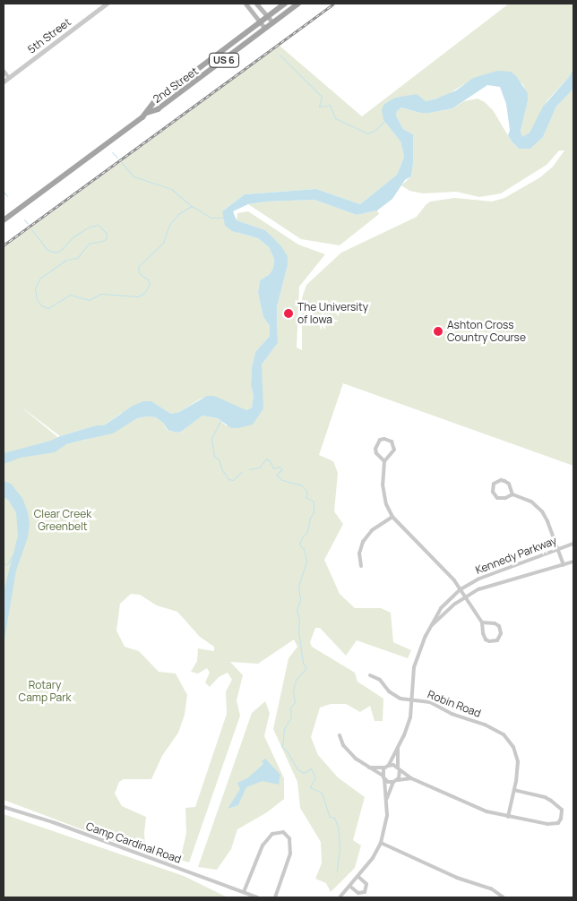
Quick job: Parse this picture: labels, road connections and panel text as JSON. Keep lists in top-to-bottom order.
{
  "streets": {
    "main road": ["US 6", "2nd Street"],
    "street": [
      "5th Street",
      "Kennedy Parkway",
      "Robin Road",
      "Camp Cardinal Road"
    ]
  },
  "crossings": [
    ["Kennedy Parkway", "Robin Road"]
  ],
  "parks": ["Clear Creek Greenbelt", "Rotary Camp Park"],
  "places": ["The University of Iowa", "Ashton Cross Country Course"]
}
